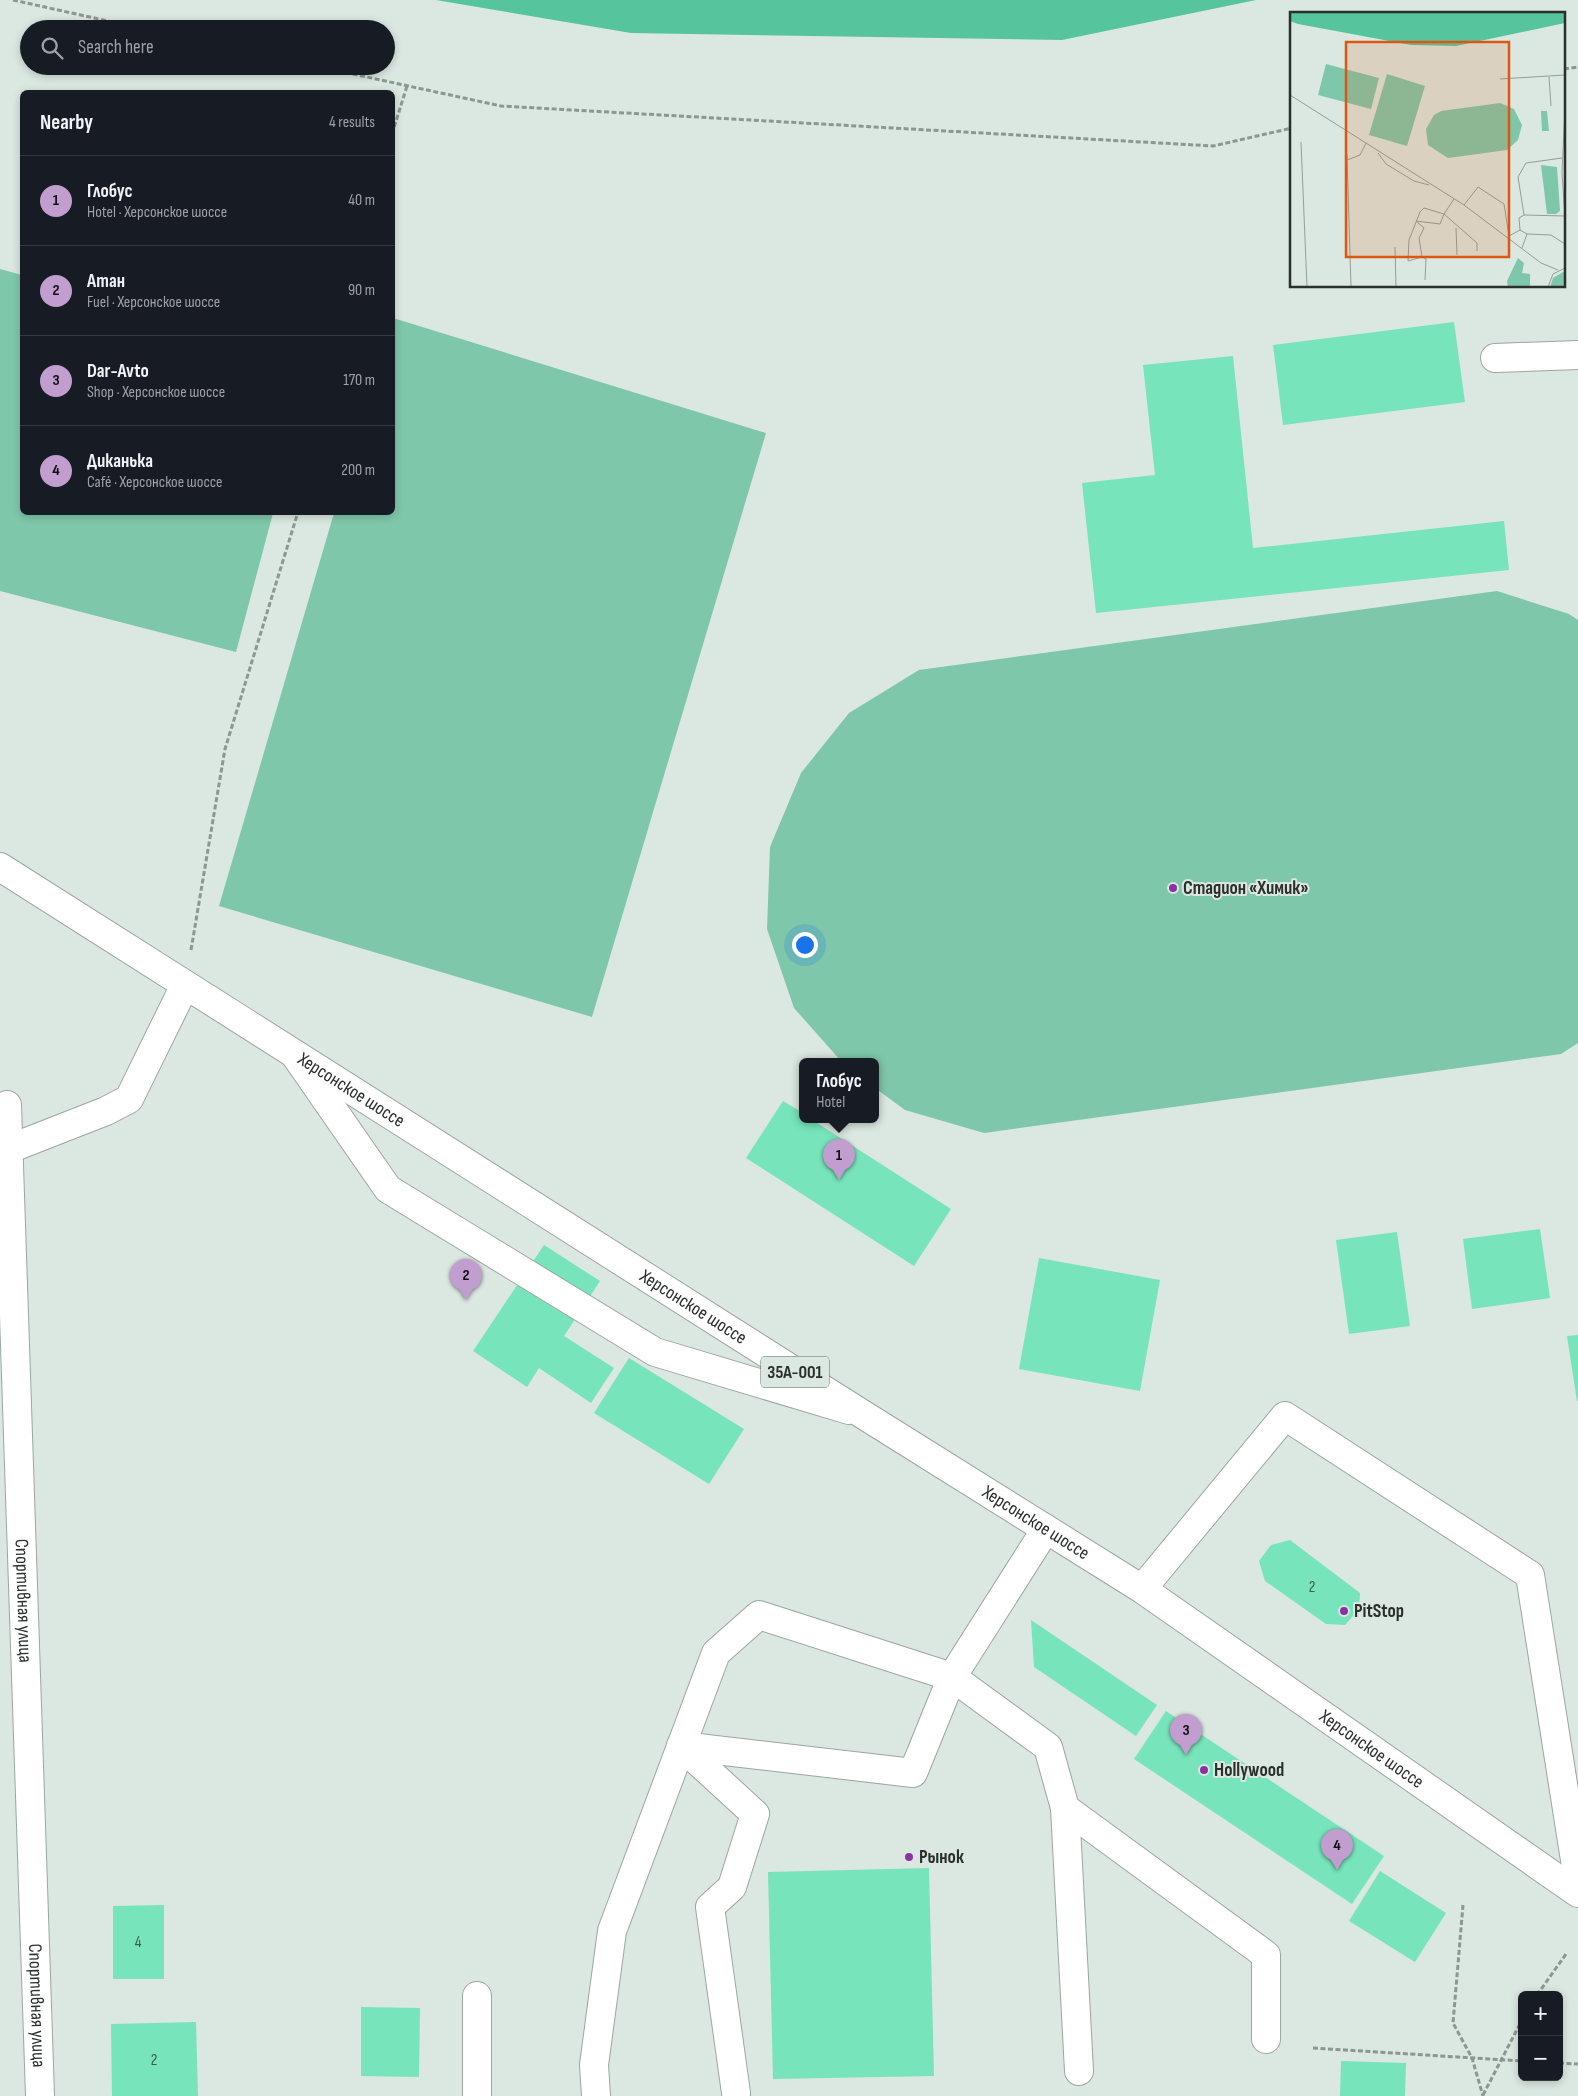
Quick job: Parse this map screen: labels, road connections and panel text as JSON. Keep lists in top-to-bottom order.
{
  "streets": {
    "main road": ["Херсонское шоссе", "35А-001", "Спортивная улица"]
  },
  "places": [
    "Стадион «Химик»",
    "PitStop",
    "Hollywood",
    "Рынок"
  ],
  "house_numbers": ["2", "4", "2"],
  "page": {
    "search": "Search here",
    "heading": ["Nearby", "4 results"],
    "list": [
      {
        "mark": "1",
        "name": "Глобус",
        "note": "Hotel · Херсонское шоссе",
        "value": "40 m"
      },
      {
        "mark": "2",
        "name": "Атан",
        "note": "Fuel · Херсонское шоссе",
        "value": "90 m"
      },
      {
        "mark": "3",
        "name": "Dar-Avto",
        "note": "Shop · Херсонское шоссе",
        "value": "170 m"
      },
      {
        "mark": "4",
        "name": "Диканька",
        "note": "Café · Херсонское шоссе",
        "value": "200 m"
      }
    ],
    "popup": ["Глобус", "Hotel"],
    "pins": [
      "1",
      "2",
      "3",
      "4"
    ],
    "map_buttons": ["+", "−"]
  }
}
